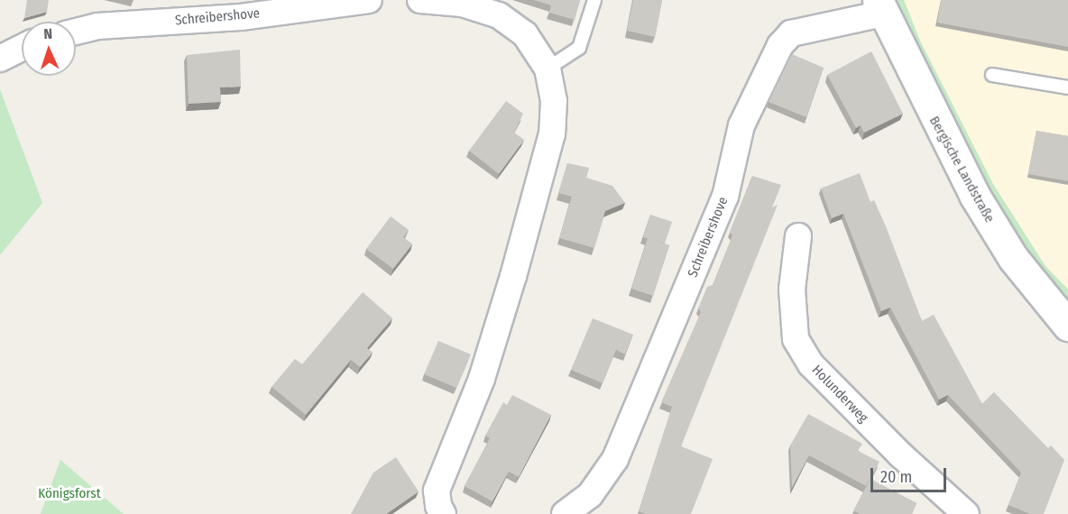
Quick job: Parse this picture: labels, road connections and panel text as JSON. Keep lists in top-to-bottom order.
{
  "streets": {
    "main road": ["Bergische Landstraße"],
    "street": ["Schreibershove", "Holunderweg"]
  },
  "crossings": [
    ["Schreibershove", "Bergische Landstraße"]
  ],
  "parks": ["Königsforst"],
  "scale_bar": "20 m",
  "north": "top"
}
